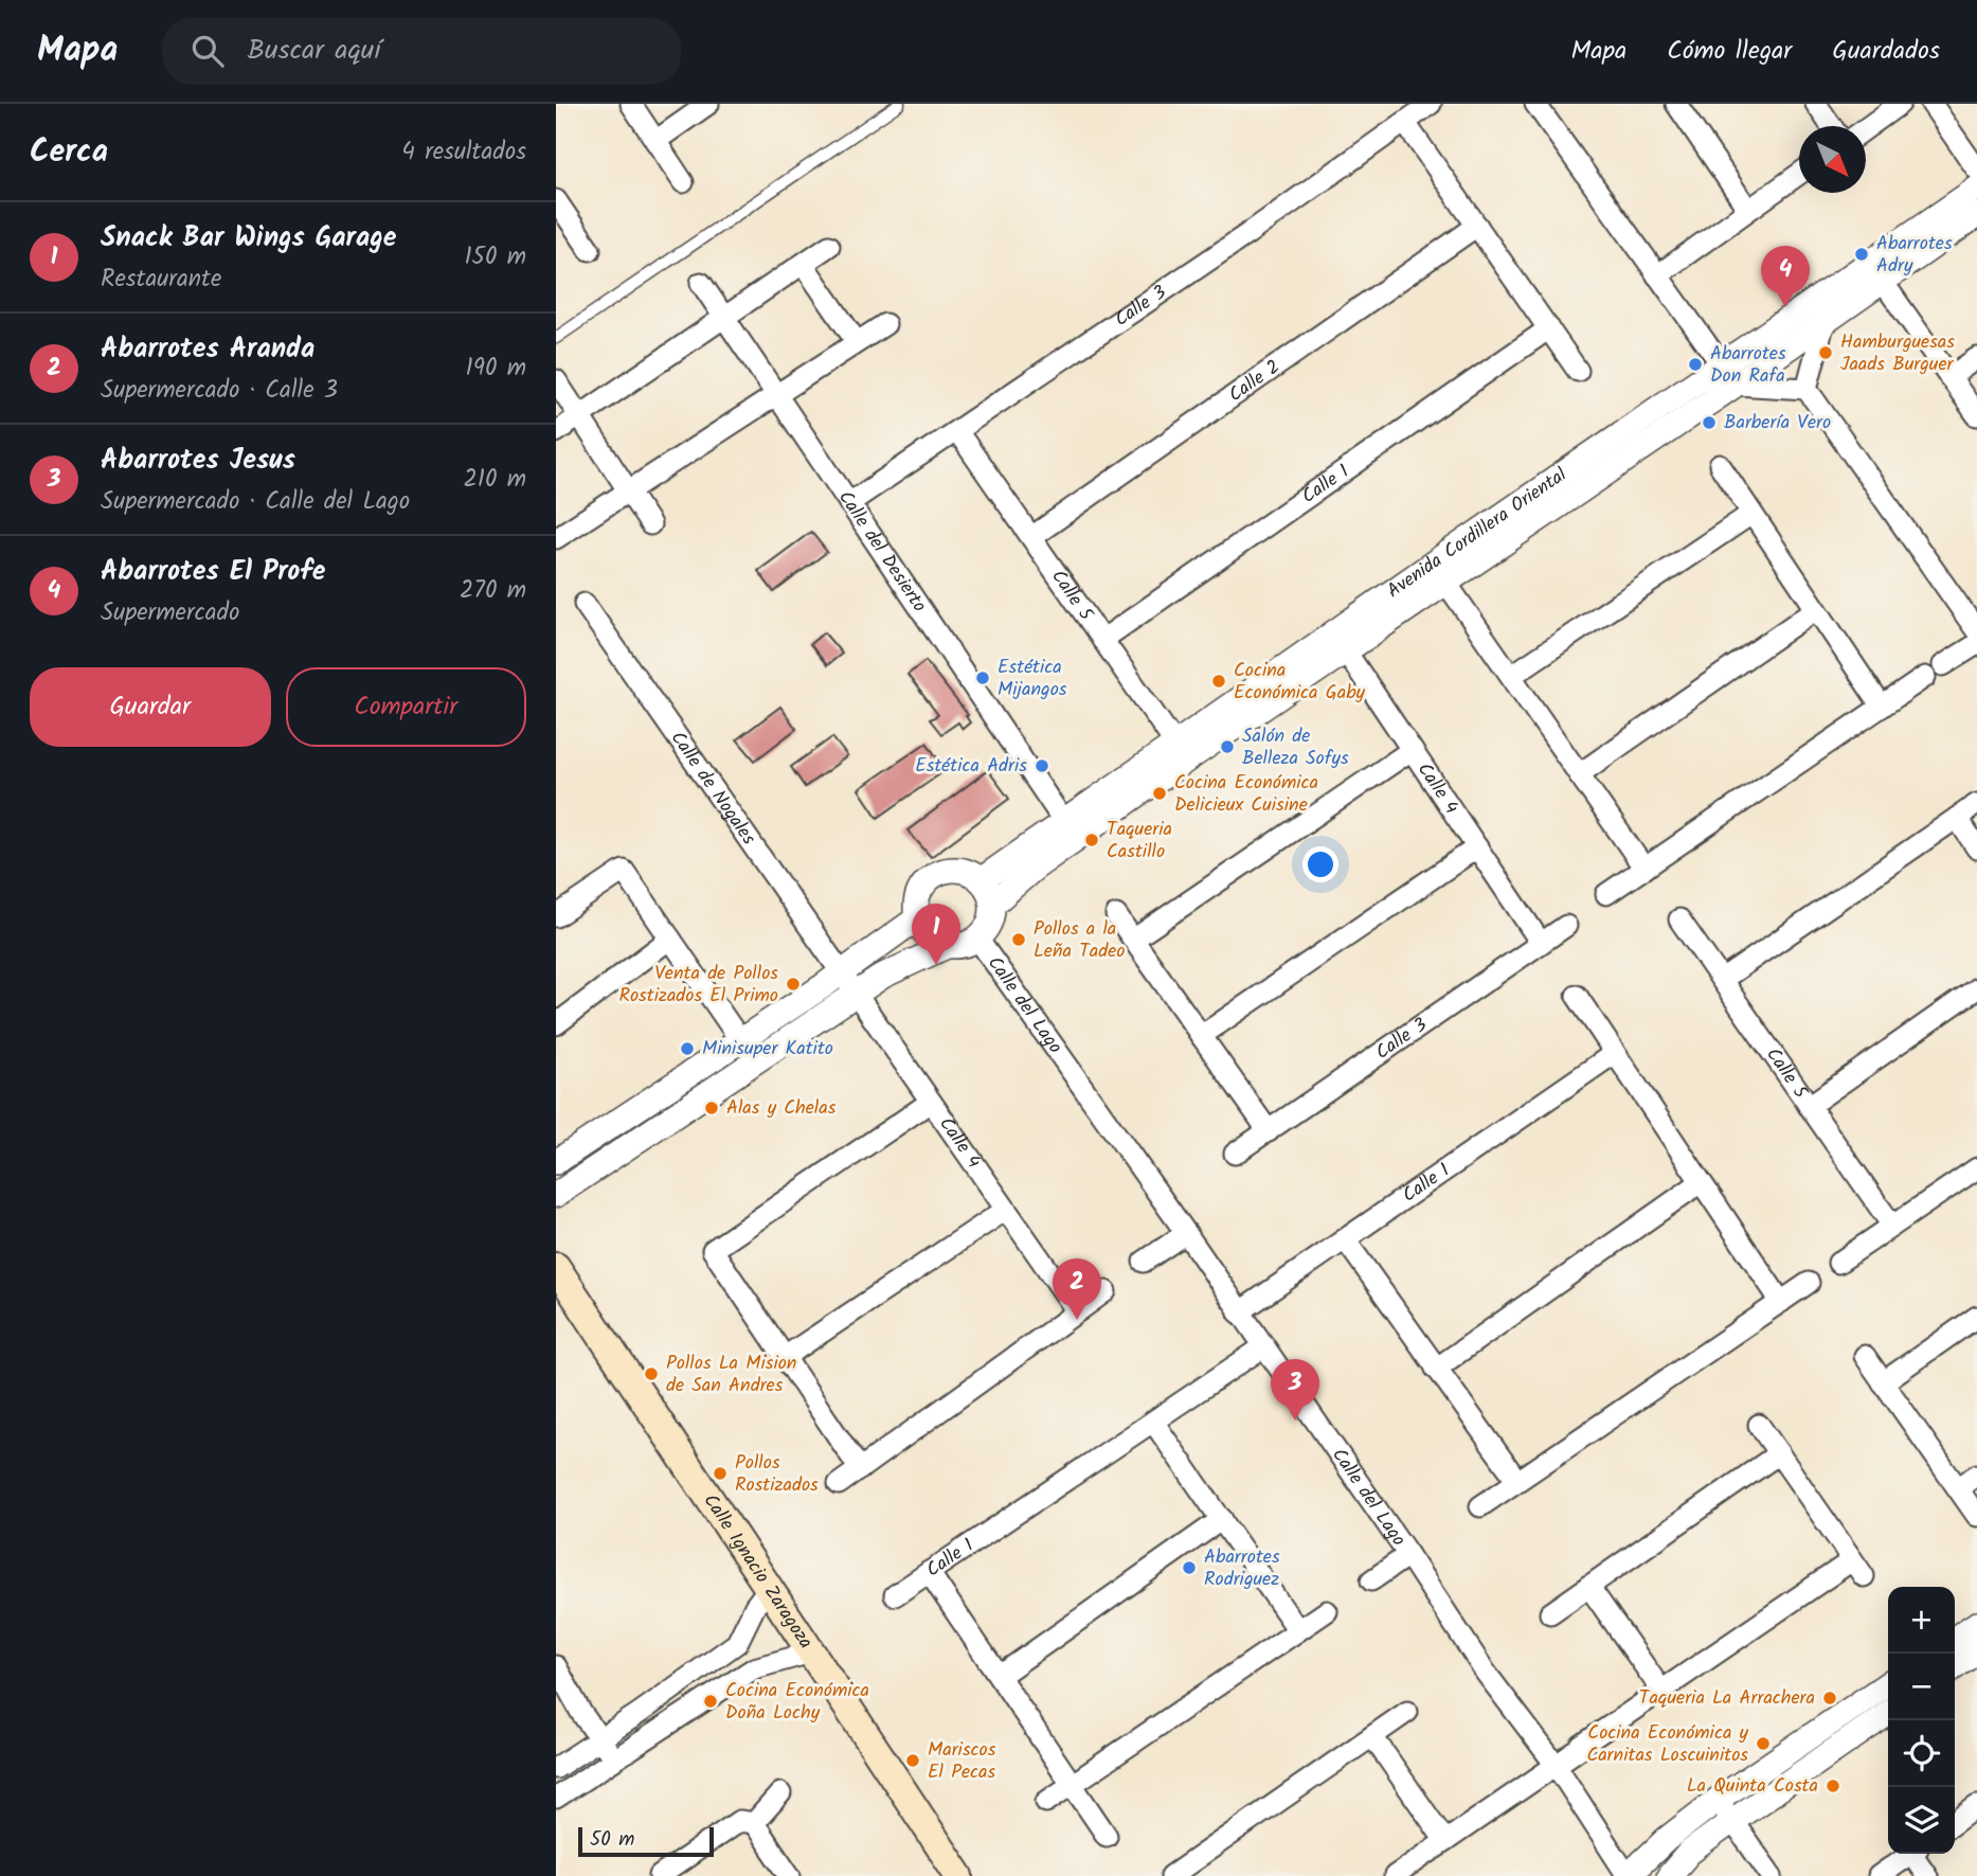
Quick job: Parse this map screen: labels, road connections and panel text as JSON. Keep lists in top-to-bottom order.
{
  "streets": {
    "main road": ["Calle Ignacio Zaragoza"],
    "street": [
      "Calle 3",
      "Calle 2",
      "Calle 1",
      "Avenida Cordillera Oriental",
      "Calle del Desierto",
      "Calle 5",
      "Calle de Nogales",
      "Calle 4",
      "Calle del Lago"
    ]
  },
  "crossings": [
    ["Calle 3", "Calle del Desierto"],
    ["Calle 3", "Calle 5"],
    ["Calle 3", "Calle 4"],
    ["Calle 2", "Calle 5"],
    ["Calle 1", "Calle 5"],
    ["Calle 1", "Calle del Lago"],
    ["Avenida Cordillera Oriental", "Calle del Desierto"],
    ["Avenida Cordillera Oriental", "Calle 5"],
    ["Avenida Cordillera Oriental", "Calle 4"],
    ["Avenida Cordillera Oriental", "Calle del Lago"],
    ["Calle de Nogales", "Calle 4"]
  ],
  "places": [
    "Abarrotes Adry",
    "Hamburguesas Jaads Burguer",
    "Abarrotes Don Rafa",
    "Barbería Vero",
    "Estética Mijangos",
    "Cocina Económica Gaby",
    "Salón de Belleza Sofys",
    "Estética Adris",
    "Cocina Económica Delicieux Cuisine",
    "Taqueria Castillo",
    "Pollos a la Leña Tadeo",
    "Venta de Pollos Rostizados El Primo",
    "Minisuper Katito",
    "Alas y Chelas",
    "Pollos La Mision de San Andres",
    "Pollos Rostizados",
    "Abarrotes Rodriguez",
    "Taqueria La Arrachera",
    "Cocina Económica Doña Lochy",
    "Cocina Económica y Carnitas Loscuinitos",
    "Mariscos El Pecas",
    "La Quinta Costa"
  ],
  "scale_bar": "50 m",
  "north": "bottom right",
  "page": {
    "header": "Mapa",
    "search": "Buscar aquí",
    "nav": ["Mapa", "Cómo llegar", "Guardados"],
    "heading": ["Cerca", "4 resultados"],
    "list": [
      {
        "mark": "1",
        "name": "Snack Bar Wings Garage",
        "note": "Restaurante",
        "value": "150 m"
      },
      {
        "mark": "2",
        "name": "Abarrotes Aranda",
        "note": "Supermercado · Calle 3",
        "value": "190 m"
      },
      {
        "mark": "3",
        "name": "Abarrotes Jesus",
        "note": "Supermercado · Calle del Lago",
        "value": "210 m"
      },
      {
        "mark": "4",
        "name": "Abarrotes El Profe",
        "note": "Supermercado",
        "value": "270 m"
      }
    ],
    "pins": [
      "4",
      "1",
      "2",
      "3"
    ],
    "buttons": ["Guardar", "Compartir"],
    "map_buttons": ["+", "−"],
    "scale": "50 m"
  }
}
